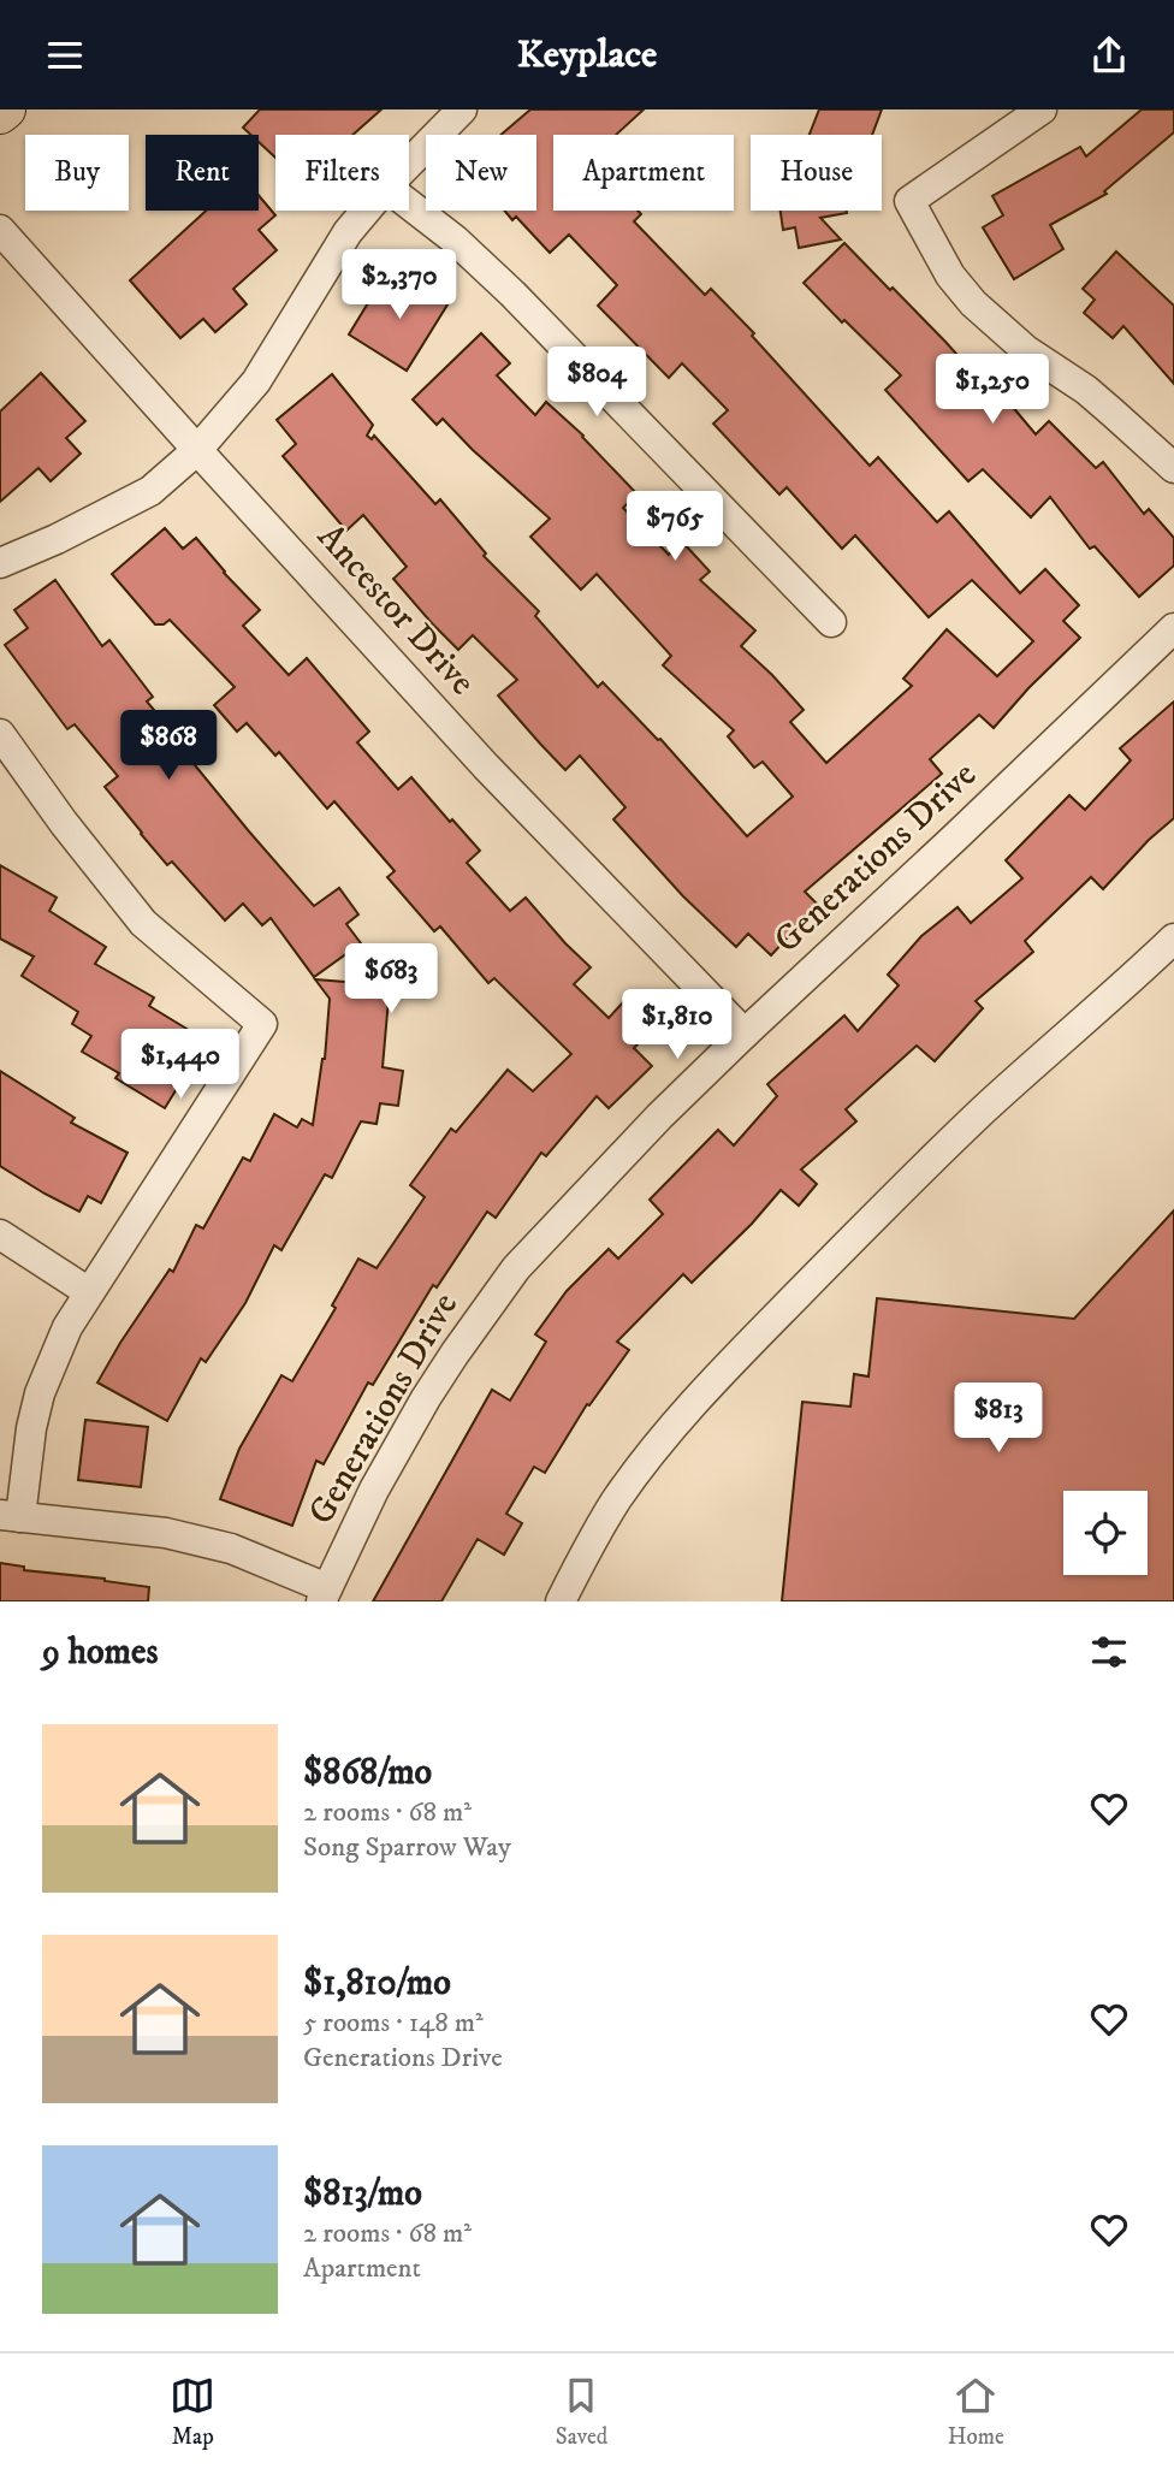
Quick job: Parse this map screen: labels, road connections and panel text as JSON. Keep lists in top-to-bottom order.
{
  "streets": {
    "street": ["Ancestor Drive", "Generations Drive"]
  },
  "crossings": [
    ["Ancestor Drive", "Generations Drive"]
  ],
  "page": {
    "header": "Keyplace",
    "chip": [
      "Buy",
      "Rent",
      "Filters",
      "New",
      "Apartment",
      "House"
    ],
    "price": [
      "$2,370",
      "$804",
      "$1,250",
      "$765",
      "$868",
      "$683",
      "$1,810",
      "$1,440",
      "$813"
    ],
    "heading": "9 homes",
    "list": [
      {
        "name": "$868/mo",
        "note": "2 rooms · 68 m² · Song Sparrow Way"
      },
      {
        "name": "$1,810/mo",
        "note": "5 rooms · 148 m² · Generations Drive"
      },
      {
        "name": "$813/mo",
        "note": "2 rooms · 68 m² · Apartment"
      }
    ],
    "tabs": ["Map", "Saved", "Home"]
  }
}
